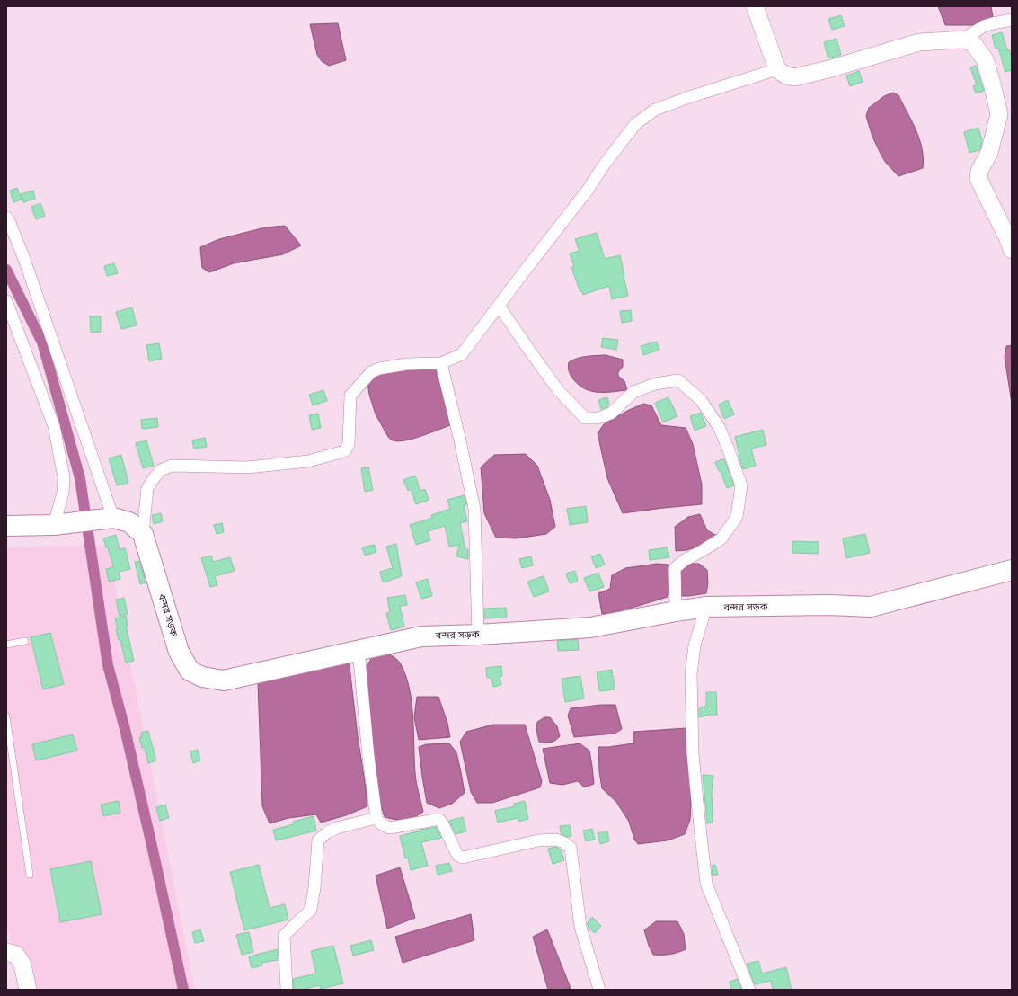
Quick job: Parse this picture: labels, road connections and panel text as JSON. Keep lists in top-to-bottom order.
{
  "streets": {
    "highway": ["বন্দর সড়ক"]
  }
}
